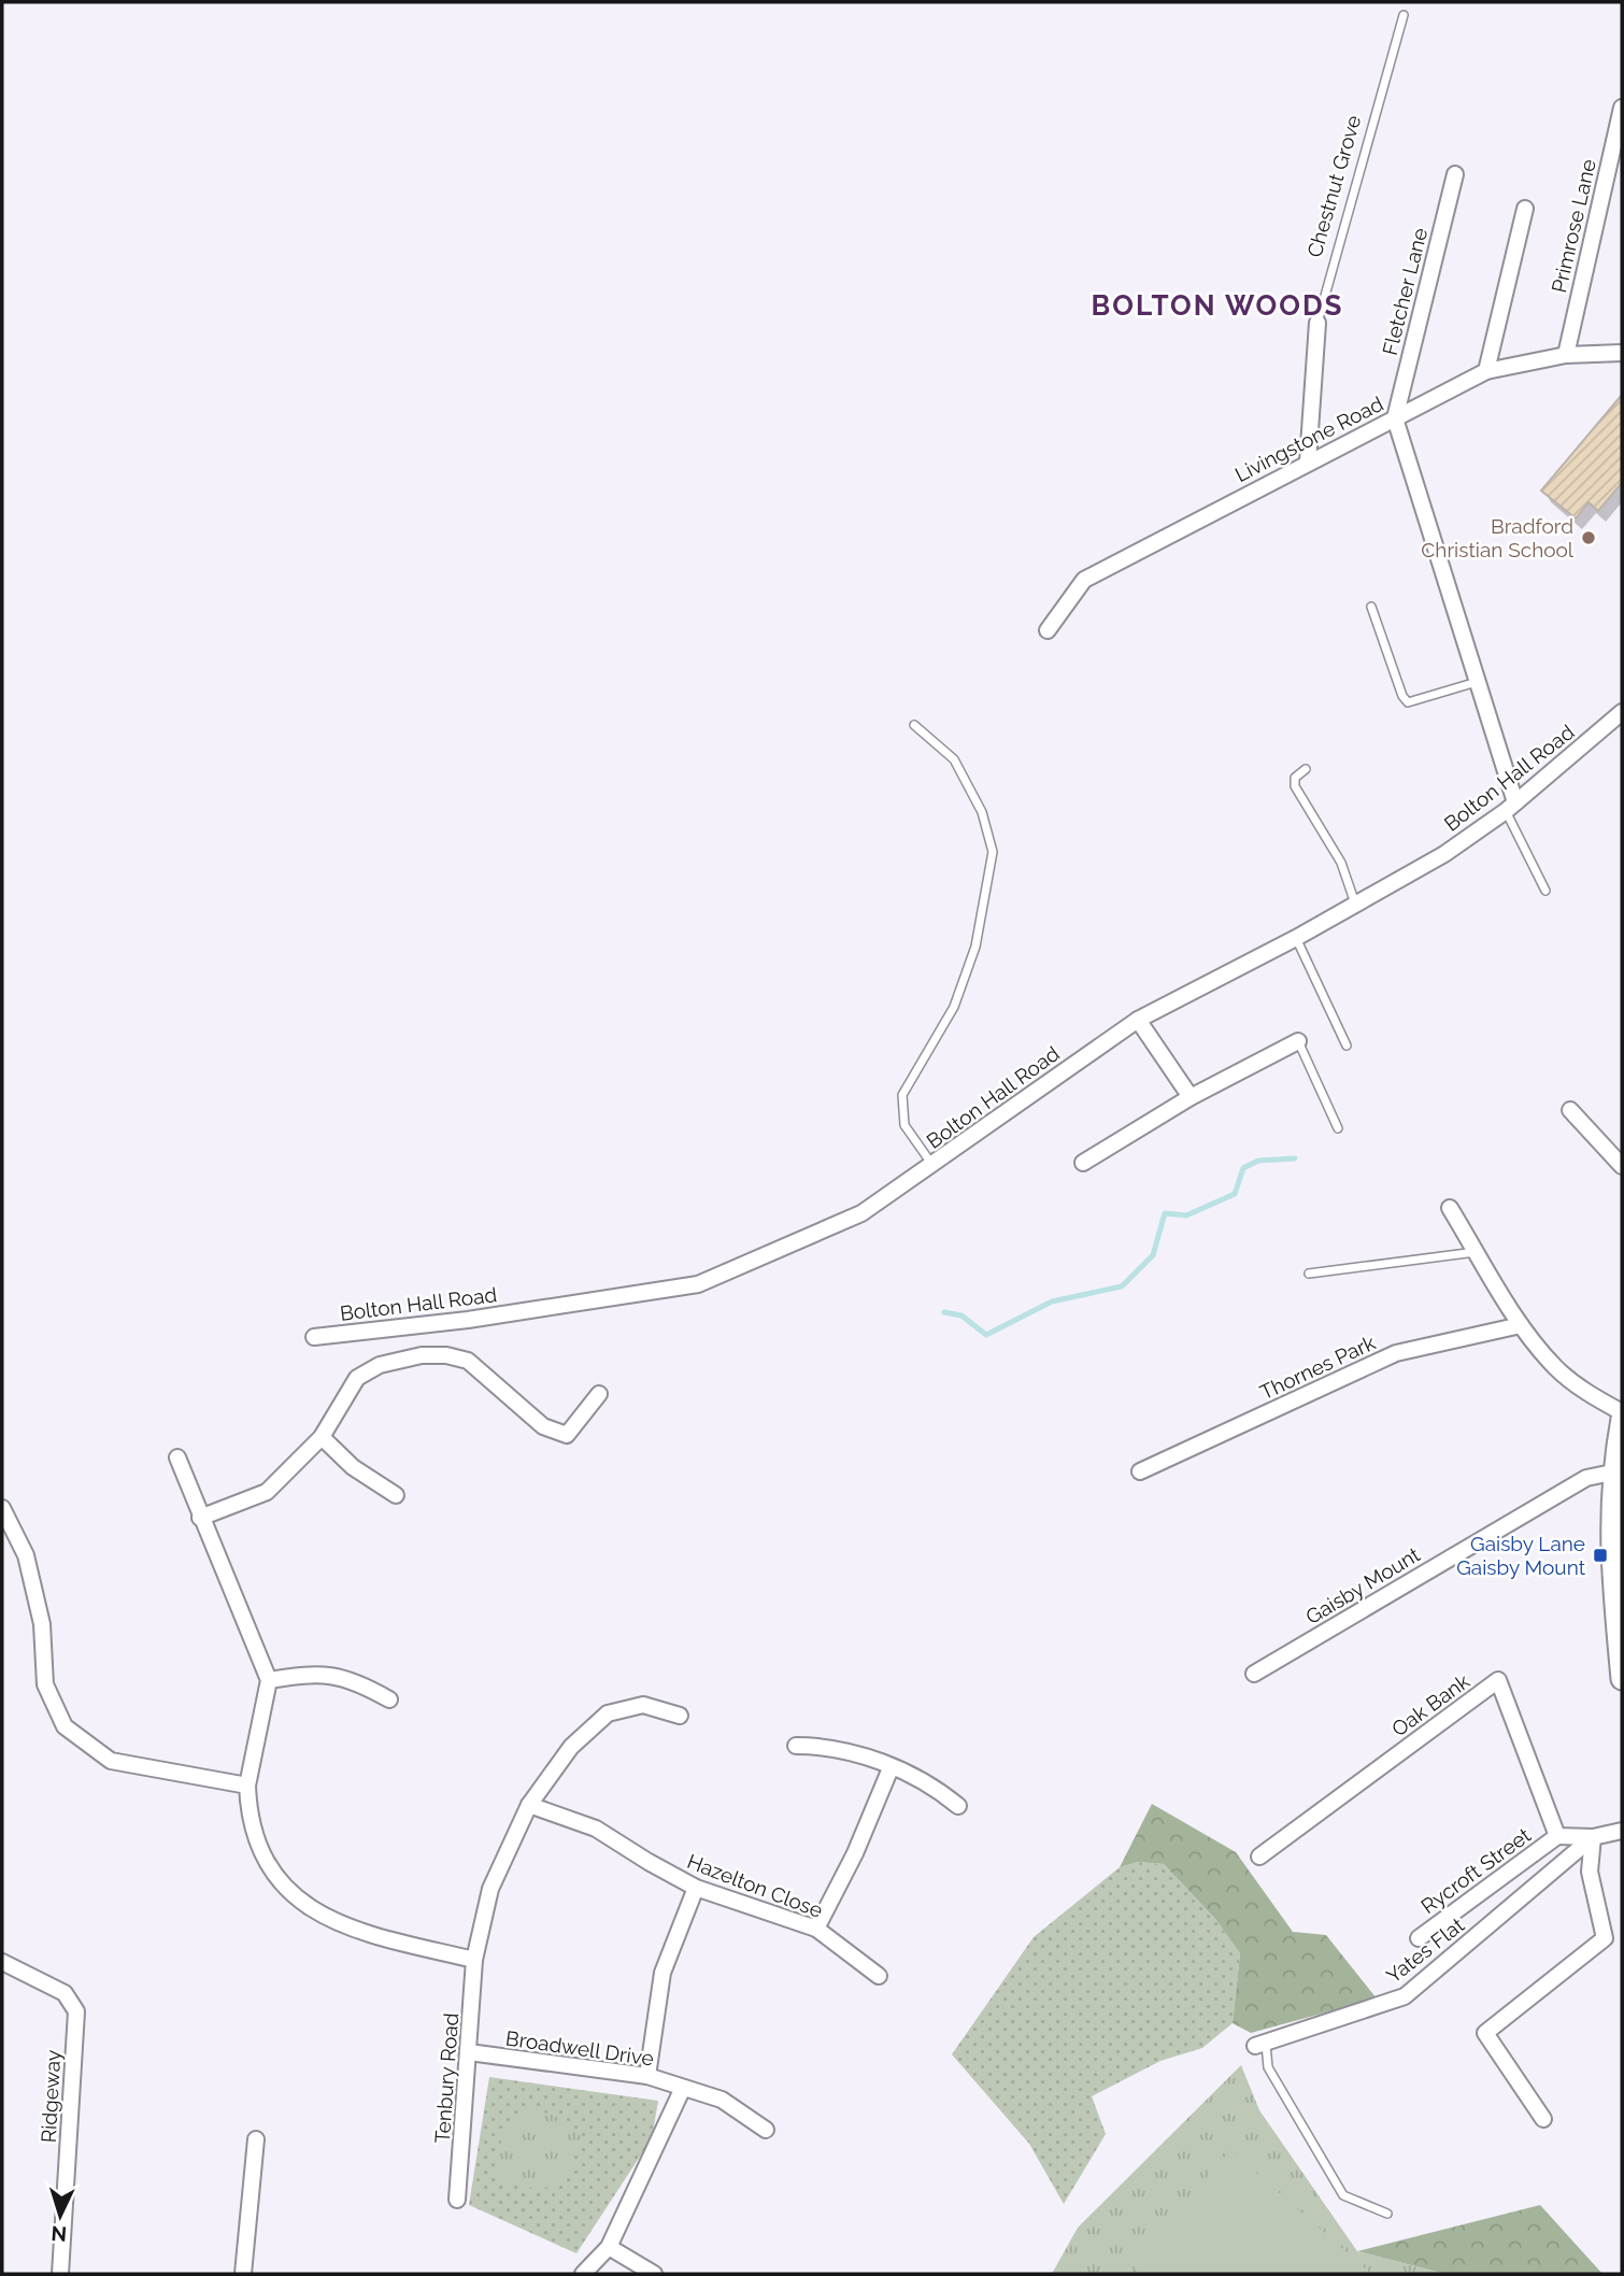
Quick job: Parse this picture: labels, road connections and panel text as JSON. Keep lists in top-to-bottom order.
{
  "streets": {
    "street": [
      "Chestnut Grove",
      "Primrose Lane",
      "Fletcher Lane",
      "Livingstone Road",
      "Bolton Hall Road",
      "Thornes Park",
      "Gaisby Mount",
      "Oak Bank",
      "Rycroft Street",
      "Hazelton Close",
      "Yates Flat",
      "Broadwell Drive",
      "Tenbury Road",
      "Ridgeway"
    ]
  },
  "crossings": [
    ["Chestnut Grove", "Livingstone Road"],
    ["Primrose Lane", "Livingstone Road"],
    ["Fletcher Lane", "Livingstone Road"],
    ["Oak Bank", "Rycroft Street"],
    ["Hazelton Close", "Tenbury Road"],
    ["Broadwell Drive", "Tenbury Road"]
  ],
  "districts": ["BOLTON WOODS"],
  "places": {
    "other": ["Bradford Christian School"],
    "transit": ["Gaisby Lane Gaisby Mount"]
  },
  "north": "bottom"
}
